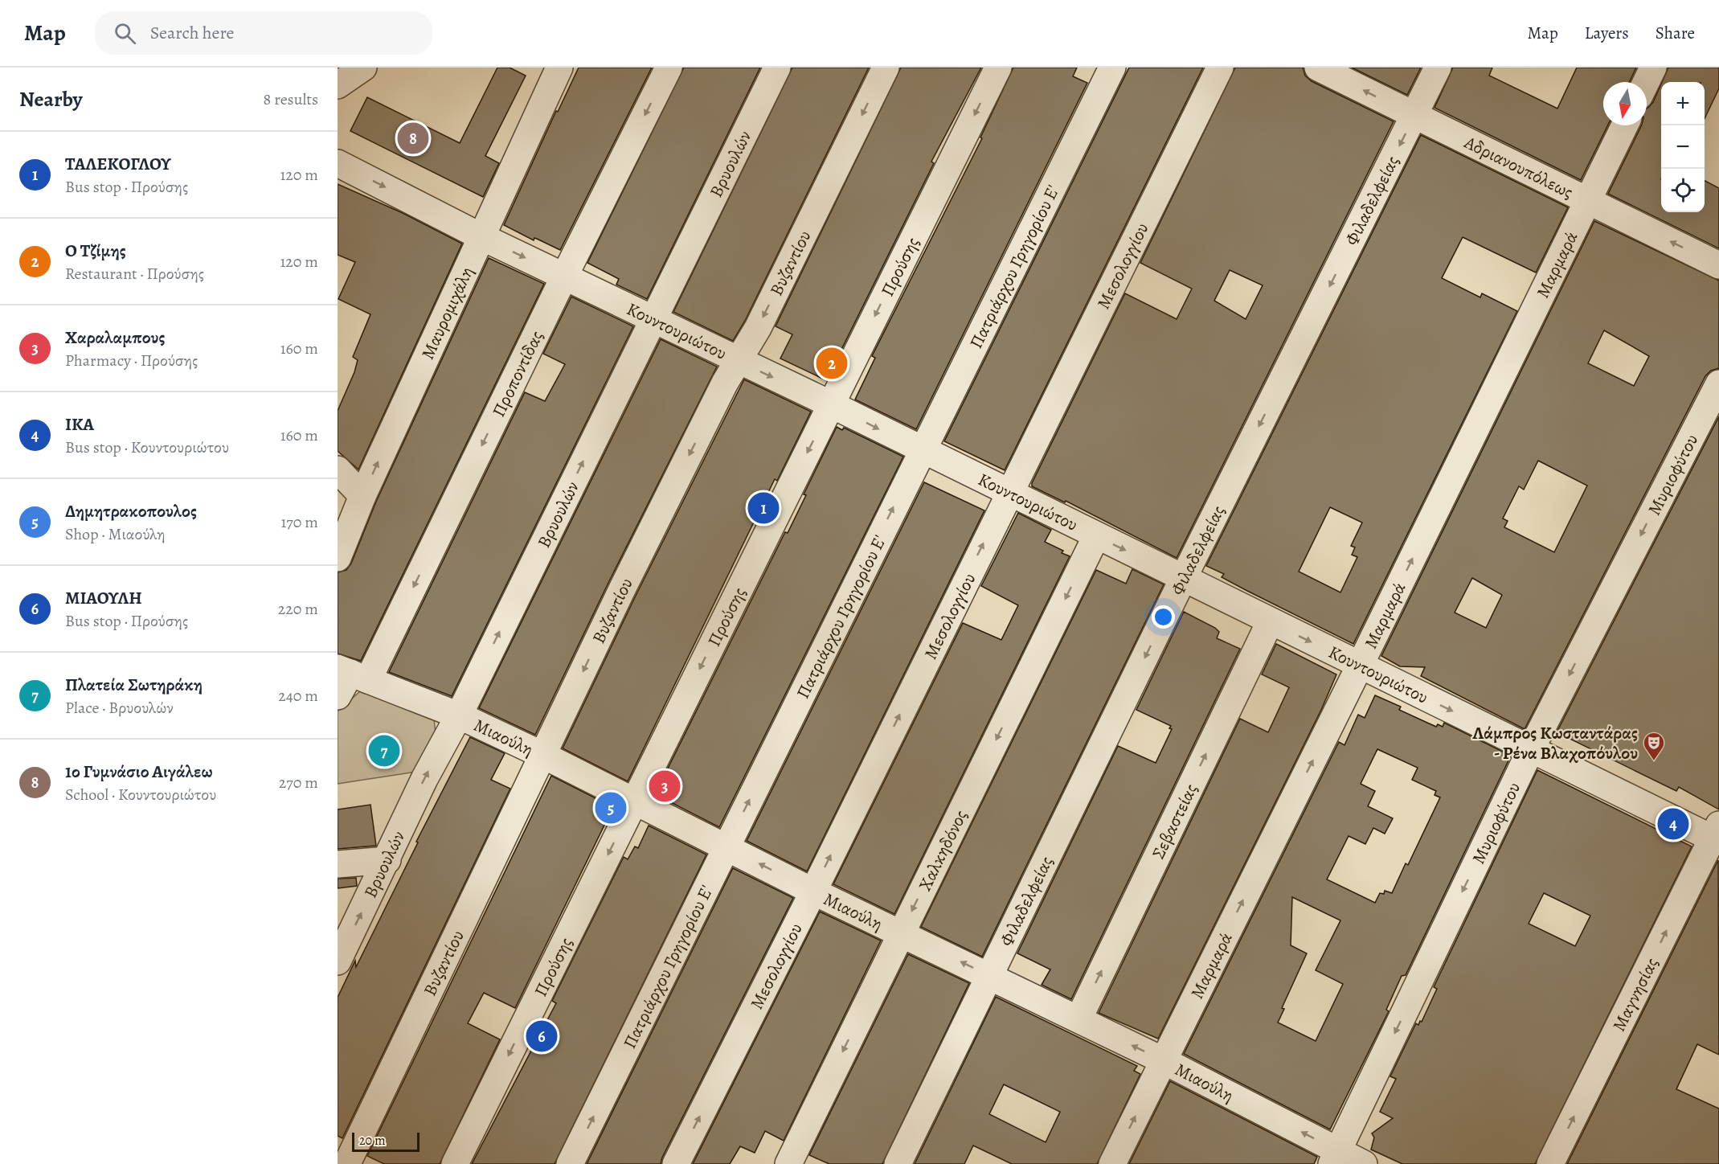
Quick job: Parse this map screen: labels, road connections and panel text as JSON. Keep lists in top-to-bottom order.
{
  "streets": {
    "street": [
      "Βρυουλών",
      "Αδριανουπόλεως",
      "Φιλαδελφείας",
      "Βυζαντίου",
      "Προύσης",
      "Πατριάρχου Γρηγορίου Ε'",
      "Μαρμαρά",
      "Μεσολογγίου",
      "Μαυρομιχάλη",
      "Κουντουριώτου",
      "Προποντίδας",
      "Μυριοφύτου",
      "Μιαούλη",
      "Σεβαστείας",
      "Χαλκηδόνος",
      "Μαγνησίας"
    ]
  },
  "crossings": [
    ["Βρυουλών", "Κουντουριώτου"],
    ["Βρυουλών", "Μιαούλη"],
    ["Αδριανουπόλεως", "Φιλαδελφείας"],
    ["Αδριανουπόλεως", "Μαρμαρά"],
    ["Φιλαδελφείας", "Κουντουριώτου"],
    ["Φιλαδελφείας", "Μιαούλη"],
    ["Βυζαντίου", "Κουντουριώτου"],
    ["Βυζαντίου", "Μιαούλη"],
    ["Προύσης", "Κουντουριώτου"],
    ["Προύσης", "Μιαούλη"],
    ["Πατριάρχου Γρηγορίου Ε'", "Κουντουριώτου"],
    ["Πατριάρχου Γρηγορίου Ε'", "Μιαούλη"],
    ["Μαρμαρά", "Κουντουριώτου"],
    ["Μαρμαρά", "Μιαούλη"],
    ["Μεσολογγίου", "Κουντουριώτου"],
    ["Μεσολογγίου", "Μιαούλη"],
    ["Μαυρομιχάλη", "Κουντουριώτου"],
    ["Κουντουριώτου", "Προποντίδας"],
    ["Κουντουριώτου", "Μυριοφύτου"],
    ["Κουντουριώτου", "Σεβαστείας"],
    ["Κουντουριώτου", "Χαλκηδόνος"],
    ["Κουντουριώτου", "Μαγνησίας"],
    ["Προποντίδας", "Μιαούλη"],
    ["Μυριοφύτου", "Μιαούλη"],
    ["Μιαούλη", "Σεβαστείας"],
    ["Μιαούλη", "Χαλκηδόνος"]
  ],
  "one_way": [
    "Βρυουλών",
    "Αδριανουπόλεως",
    "Φιλαδελφείας",
    "Βυζαντίου",
    "Προύσης",
    "Πατριάρχου Γρηγορίου Ε'",
    "Μαρμαρά",
    "Μεσολογγίου",
    "Μαυρομιχάλη",
    "Κουντουριώτου",
    "Προποντίδας",
    "Μυριοφύτου",
    "Μιαούλη",
    "Σεβαστείας",
    "Χαλκηδόνος",
    "Μαγνησίας"
  ],
  "places": {
    "theatre": ["Λάμπρος Κωσταντάρας - Ρένα Βλαχοπόυλου"]
  },
  "scale_bar": "20 m",
  "north": "bottom",
  "page": {
    "header": "Map",
    "search": "Search here",
    "nav": ["Map", "Layers", "Share"],
    "heading": ["Nearby", "8 results"],
    "map_buttons": ["+", "−"],
    "pins": [
      "8",
      "2",
      "1",
      "7",
      "3",
      "5",
      "4",
      "6"
    ],
    "list": [
      {
        "mark": "1",
        "name": "ΤΑΛΕΚΟΓΛΟΥ",
        "note": "Bus stop · Προύσης",
        "value": "120 m"
      },
      {
        "mark": "2",
        "name": "Ο Τζίμης",
        "note": "Restaurant · Προύσης",
        "value": "120 m"
      },
      {
        "mark": "3",
        "name": "Χαραλαμπους",
        "note": "Pharmacy · Προύσης",
        "value": "160 m"
      },
      {
        "mark": "4",
        "name": "ΙΚΑ",
        "note": "Bus stop · Κουντουριώτου",
        "value": "160 m"
      },
      {
        "mark": "5",
        "name": "Δημητρακοπουλος",
        "note": "Shop · Μιαούλη",
        "value": "170 m"
      },
      {
        "mark": "6",
        "name": "ΜΙΑΟΥΛΗ",
        "note": "Bus stop · Προύσης",
        "value": "220 m"
      },
      {
        "mark": "7",
        "name": "Πλατεία Σωτηράκη",
        "note": "Place · Βρυουλών",
        "value": "240 m"
      },
      {
        "mark": "8",
        "name": "1ο Γυμνάσιο Αιγάλεω",
        "note": "School · Κουντουριώτου",
        "value": "270 m"
      }
    ],
    "scale": "20 m"
  }
}
